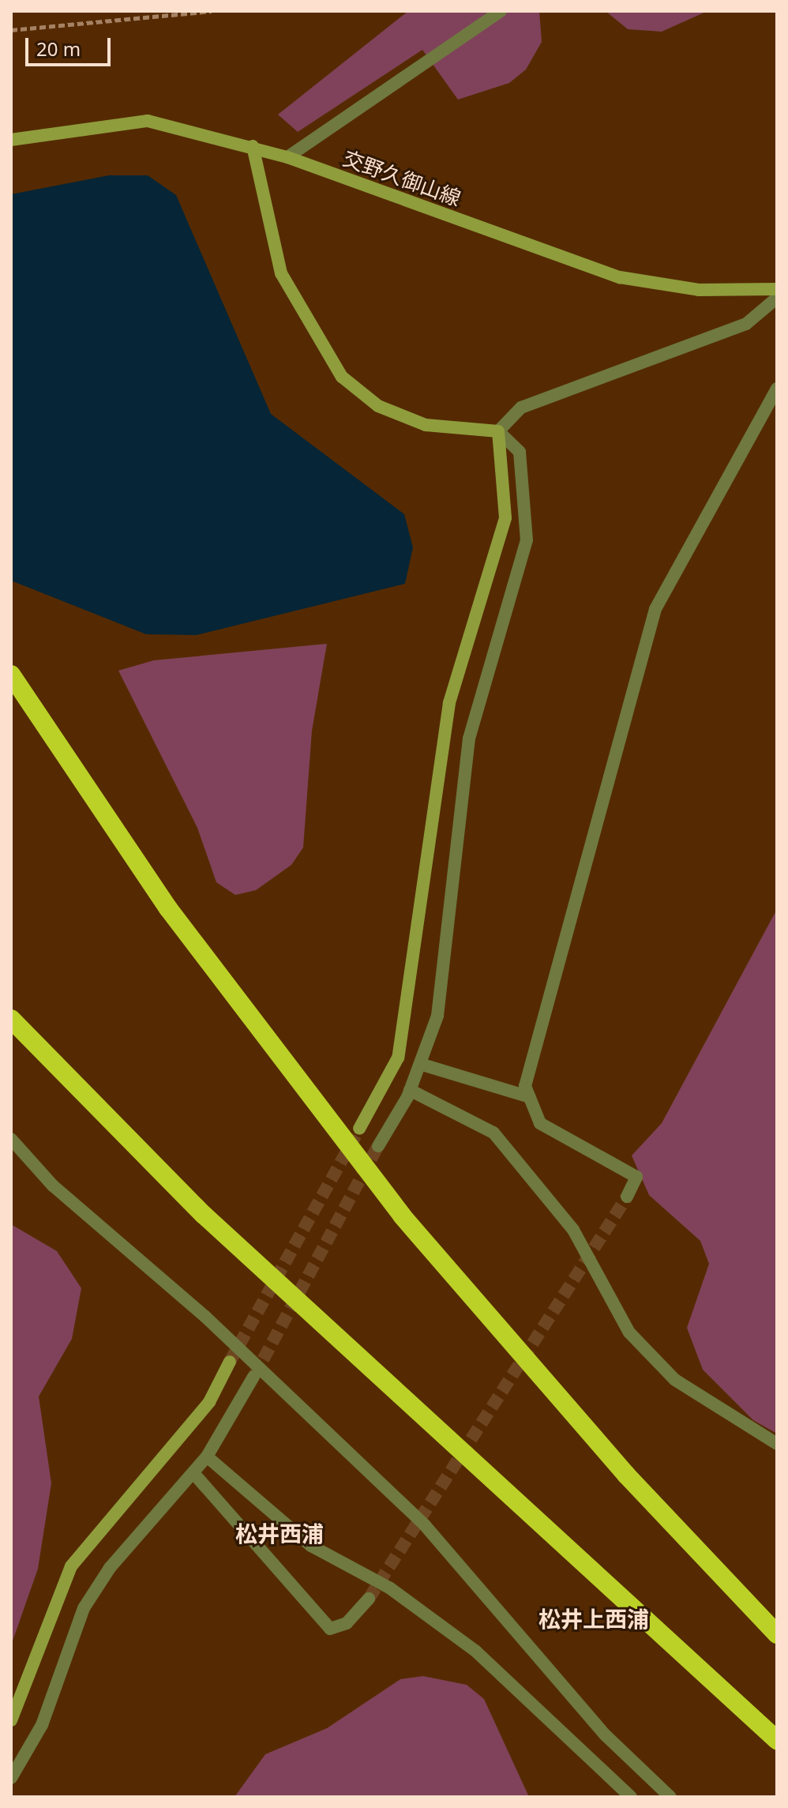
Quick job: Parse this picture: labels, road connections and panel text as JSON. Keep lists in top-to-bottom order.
{
  "streets": {
    "street": ["交野久御山線"]
  },
  "districts": ["松井西浦", "松井上西浦"],
  "scale_bar": "20 m"
}
